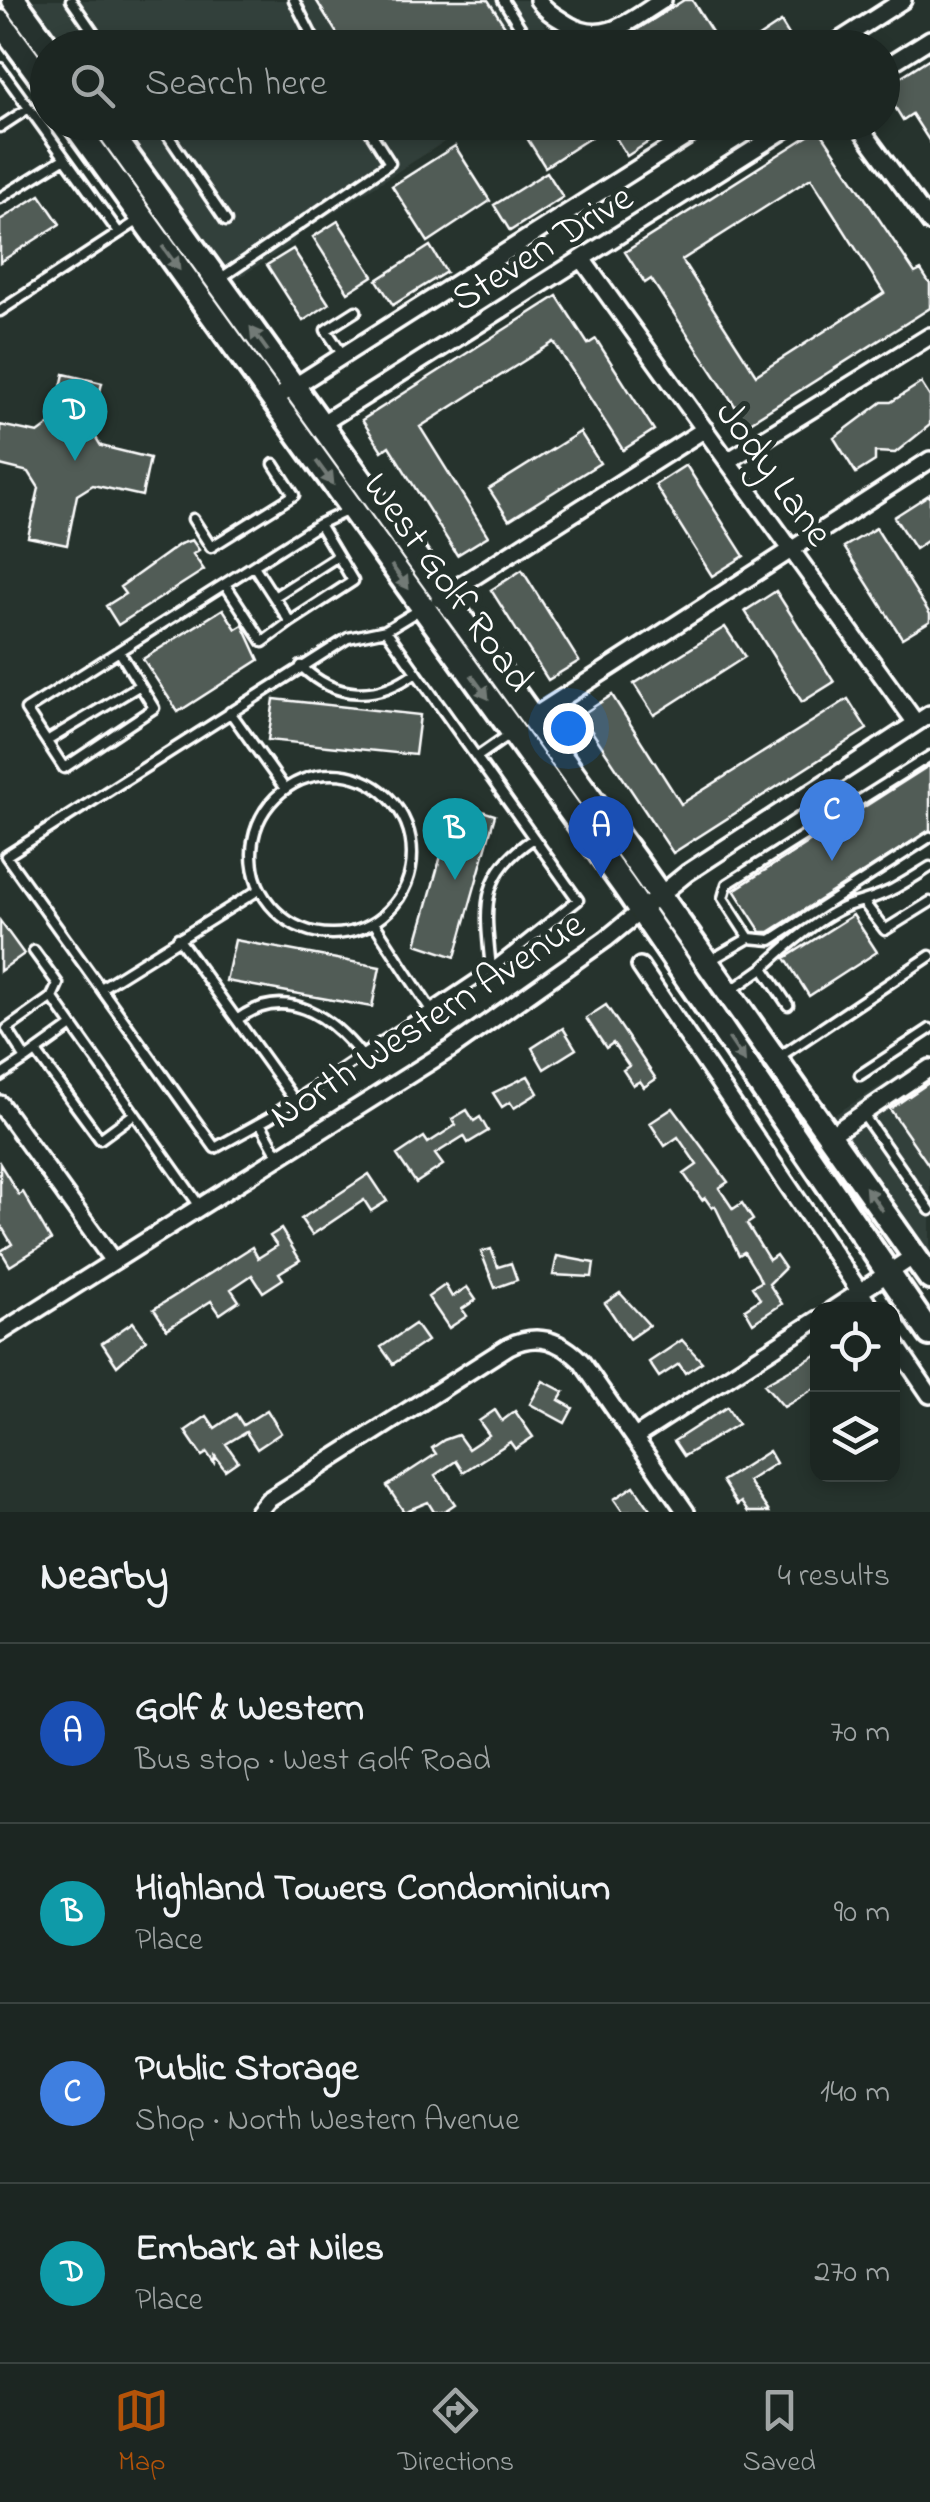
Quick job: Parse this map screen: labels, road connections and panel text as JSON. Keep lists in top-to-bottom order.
{
  "streets": {
    "main road": ["West Golf Road"],
    "street": ["Steven Drive", "Jody Lane", "North Western Avenue"]
  },
  "crossings": [
    ["Steven Drive", "Jody Lane"],
    ["Steven Drive", "West Golf Road"],
    ["Jody Lane", "North Western Avenue"],
    ["West Golf Road", "North Western Avenue"]
  ],
  "page": {
    "search": "Search here",
    "pins": [
      "D",
      "C",
      "A",
      "B"
    ],
    "heading": ["Nearby", "4 results"],
    "list": [
      {
        "mark": "A",
        "name": "Golf & Western",
        "note": "Bus stop · West Golf Road",
        "value": "70 m"
      },
      {
        "mark": "B",
        "name": "Highland Towers Condominium",
        "note": "Place",
        "value": "90 m"
      },
      {
        "mark": "C",
        "name": "Public Storage",
        "note": "Shop · North Western Avenue",
        "value": "140 m"
      },
      {
        "mark": "D",
        "name": "Embark at Niles",
        "note": "Place",
        "value": "270 m"
      }
    ],
    "nav": ["Map", "Directions", "Saved"]
  }
}
